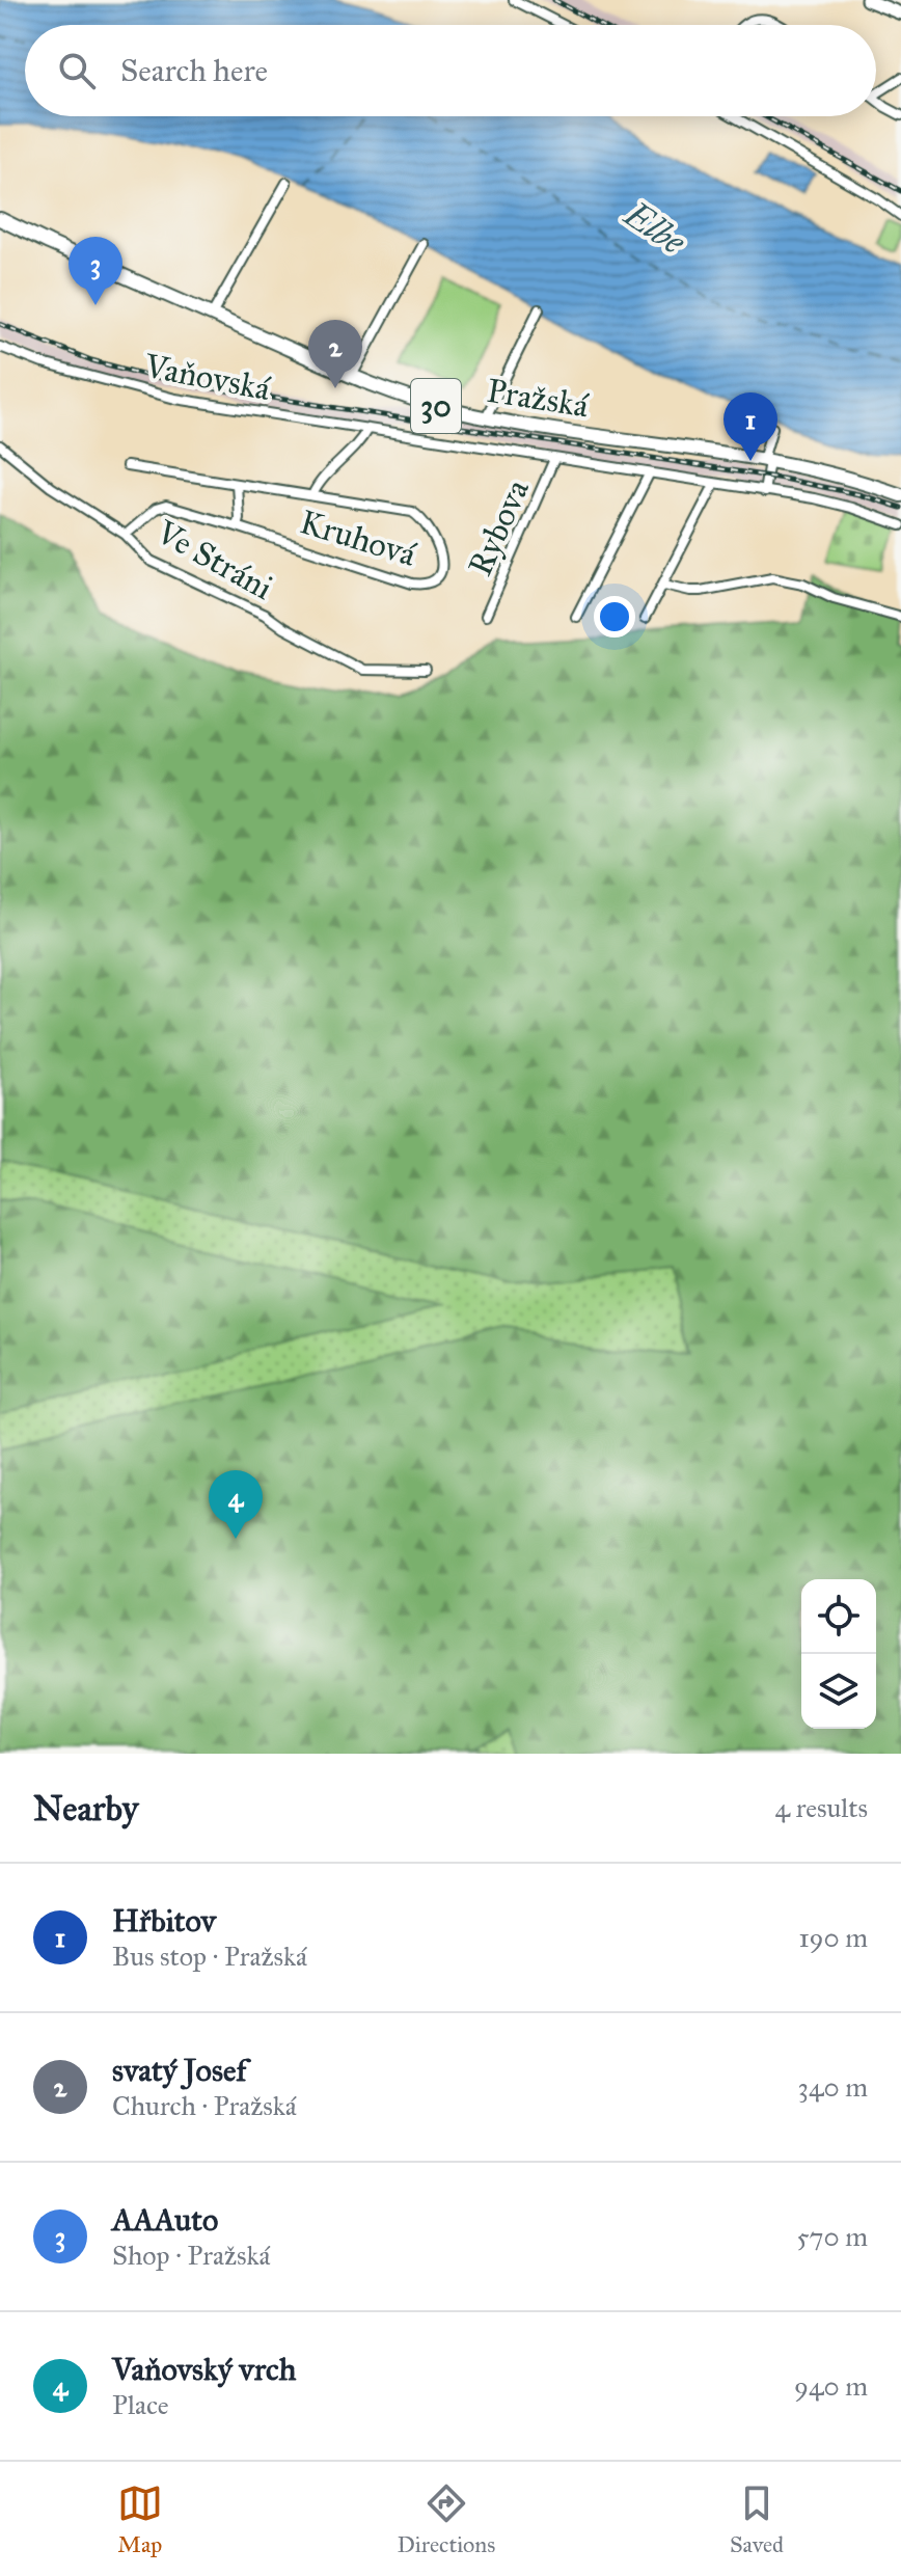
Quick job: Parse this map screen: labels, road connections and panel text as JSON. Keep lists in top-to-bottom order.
{
  "streets": {
    "main road": ["Pražská", "30"],
    "street": [
      "Vaňovská",
      "Rybova",
      "Kruhová",
      "Ve Stráni"
    ]
  },
  "crossings": [
    ["Vaňovská", "Rybova"],
    ["Vaňovská", "Kruhová"],
    ["Kruhová", "Ve Stráni"]
  ],
  "water": ["Elbe"],
  "page": {
    "search": "Search here",
    "pins": [
      "3",
      "2",
      "1",
      "4"
    ],
    "heading": ["Nearby", "4 results"],
    "list": [
      {
        "mark": "1",
        "name": "Hřbitov",
        "note": "Bus stop · Pražská",
        "value": "190 m"
      },
      {
        "mark": "2",
        "name": "svatý Josef",
        "note": "Church · Pražská",
        "value": "340 m"
      },
      {
        "mark": "3",
        "name": "AAAuto",
        "note": "Shop · Pražská",
        "value": "570 m"
      },
      {
        "mark": "4",
        "name": "Vaňovský vrch",
        "note": "Place",
        "value": "940 m"
      }
    ],
    "nav": ["Map", "Directions", "Saved"]
  }
}
